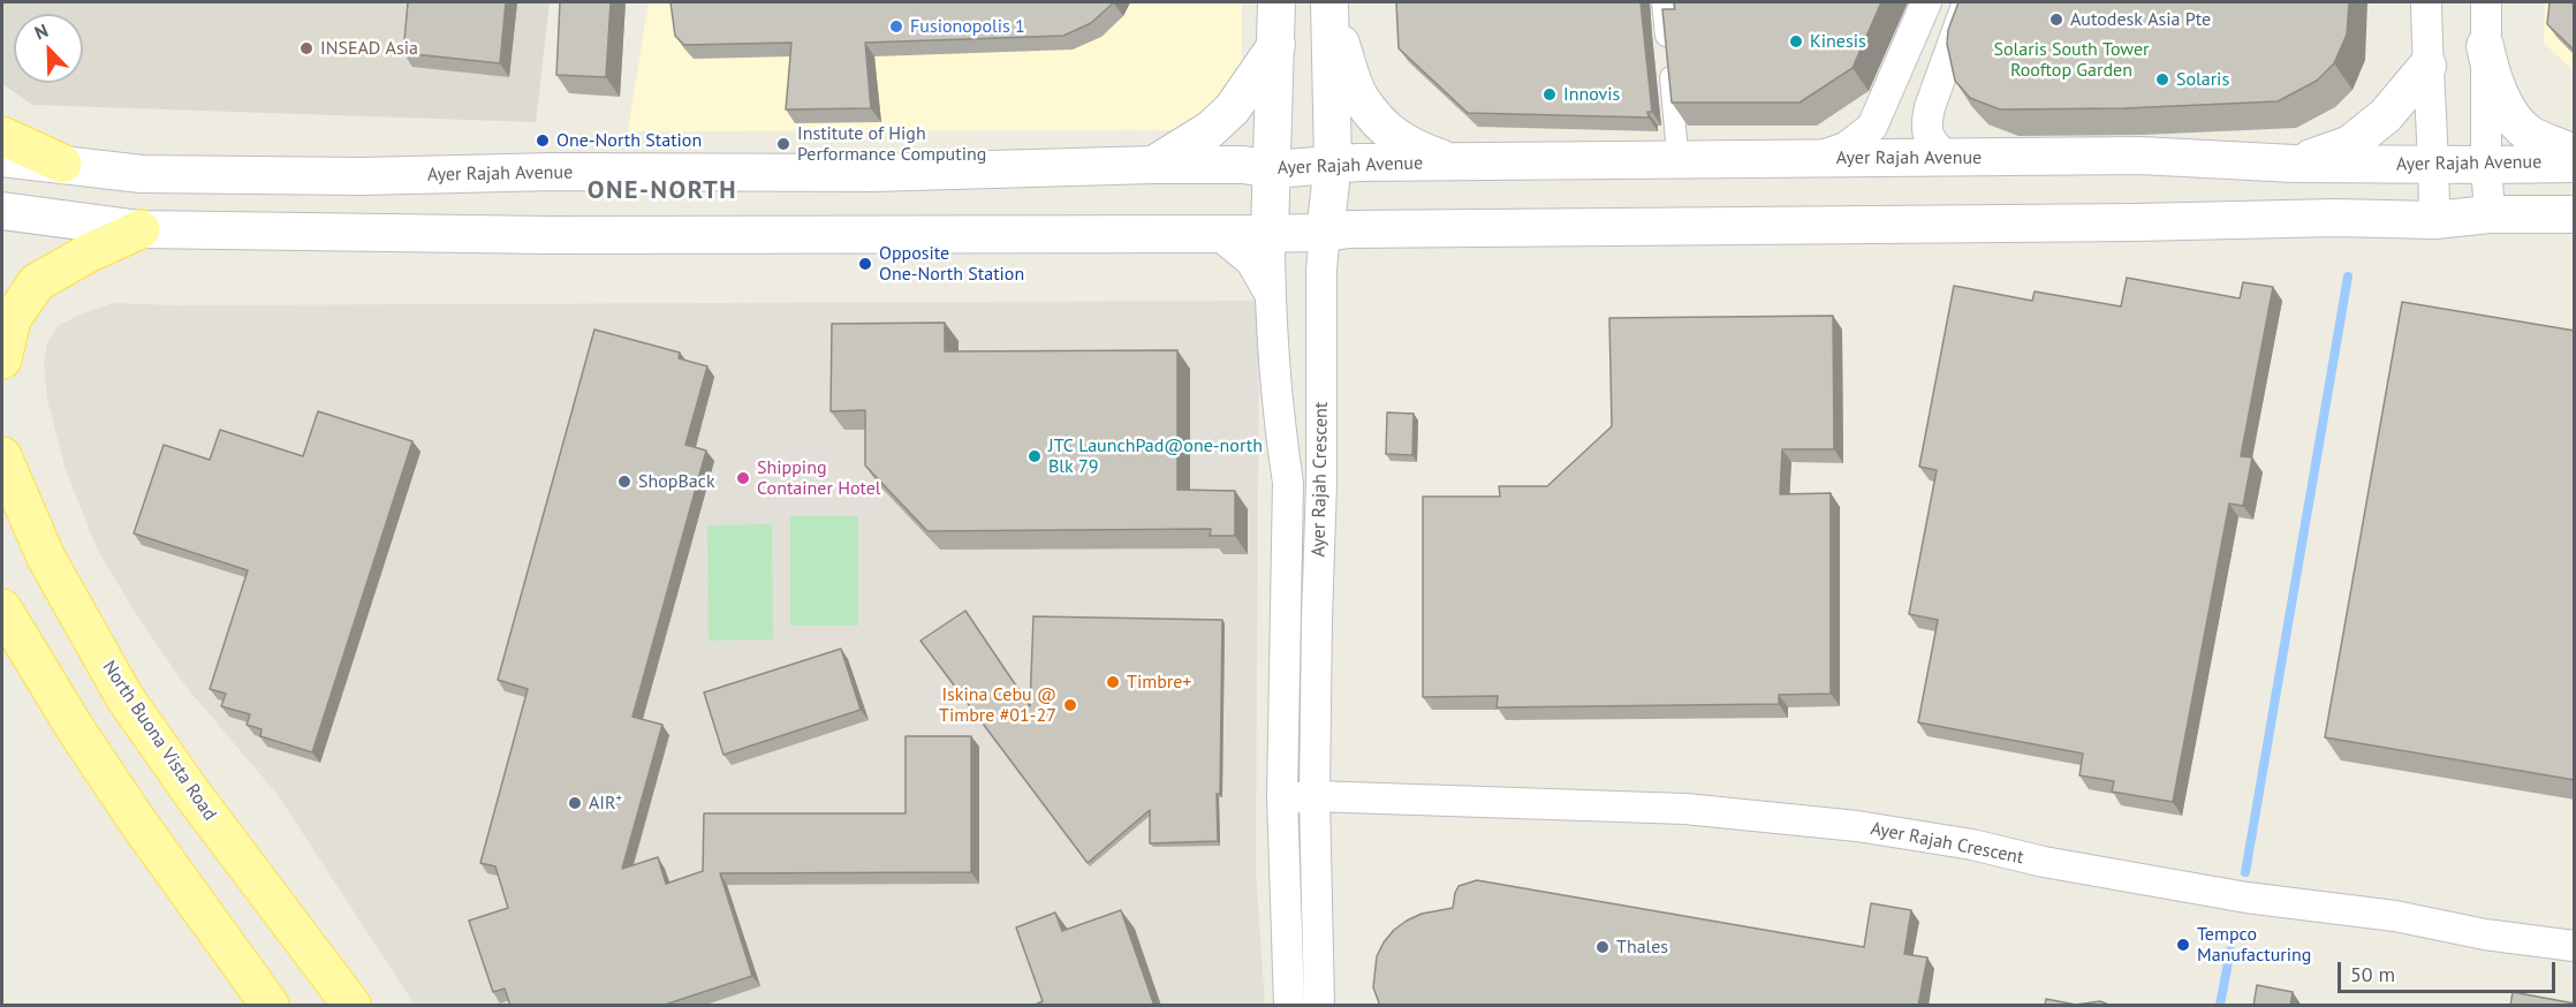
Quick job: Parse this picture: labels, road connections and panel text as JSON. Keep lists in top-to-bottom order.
{
  "streets": {
    "main road": ["North Buona Vista Road"],
    "street": ["Ayer Rajah Avenue", "Ayer Rajah Crescent"]
  },
  "crossings": [
    ["Ayer Rajah Avenue", "Ayer Rajah Crescent"]
  ],
  "districts": ["ONE-NORTH"],
  "parks": ["Solaris South Tower Rooftop Garden"],
  "places": [
    "Autodesk Asia Pte",
    "Fusionopolis 1",
    "Kinesis",
    "INSEAD Asia",
    "Solaris",
    "Innovis",
    "One-North Station",
    "Institute of High Performance Computing",
    "Opposite One-North Station",
    "JTC LaunchPad@one-north Blk 79",
    "Shipping Container Hotel",
    "ShopBack",
    "Timbre+",
    "Iskina Cebu @ Timbre #01-27",
    "AIR⁺",
    "Tempco Manufacturing",
    "Thales"
  ],
  "scale_bar": "50 m",
  "north": "top left"
}
